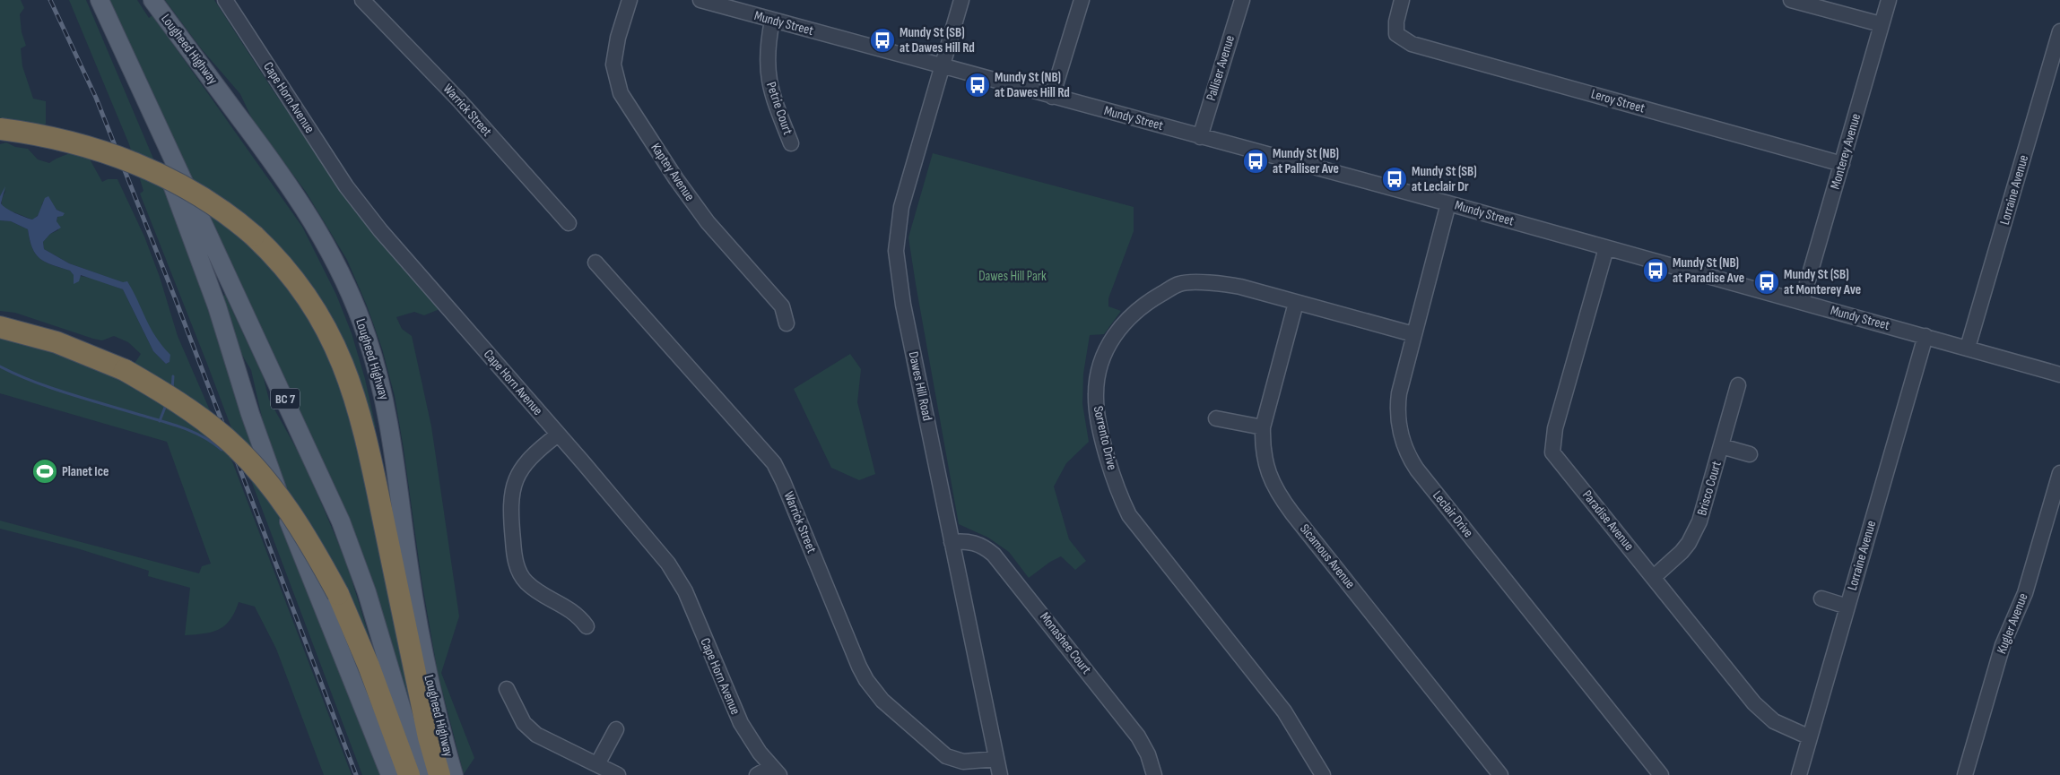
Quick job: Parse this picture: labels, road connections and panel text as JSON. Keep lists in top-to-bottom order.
{
  "streets": {
    "main road": ["Lougheed Highway", "BC 7"],
    "street": [
      "Mundy Street",
      "Palliser Avenue",
      "Cape Horn Avenue",
      "Leroy Street",
      "Petrie Court",
      "Warrick Street",
      "Monterey Avenue",
      "Kaptey Avenue",
      "Lorraine Avenue",
      "Dawes Hill Road",
      "Sorrento Drive",
      "Brisco Court",
      "Leclair Drive",
      "Paradise Avenue",
      "Sicamous Avenue",
      "Kugler Avenue",
      "Monashee Court"
    ]
  },
  "crossings": [
    ["Mundy Street", "Palliser Avenue"],
    ["Mundy Street", "Petrie Court"],
    ["Mundy Street", "Monterey Avenue"],
    ["Mundy Street", "Lorraine Avenue"],
    ["Mundy Street", "Dawes Hill Road"],
    ["Mundy Street", "Leclair Drive"],
    ["Mundy Street", "Paradise Avenue"],
    ["Leroy Street", "Monterey Avenue"],
    ["Warrick Street", "Dawes Hill Road"],
    ["Lorraine Avenue", "Paradise Avenue"],
    ["Dawes Hill Road", "Monashee Court"],
    ["Sorrento Drive", "Leclair Drive"],
    ["Sorrento Drive", "Sicamous Avenue"],
    ["Brisco Court", "Paradise Avenue"]
  ],
  "parks": ["Dawes Hill Park"],
  "places": {
    "bus stop": [
      "Mundy St (SB) at Dawes Hill Rd",
      "Mundy St (NB) at Dawes Hill Rd",
      "Mundy St (NB) at Palliser Ave",
      "Mundy St (SB) at Leclair Dr",
      "Mundy St (NB) at Paradise Ave",
      "Mundy St (SB) at Monterey Ave"
    ],
    "sports": ["Planet Ice"]
  }
}
